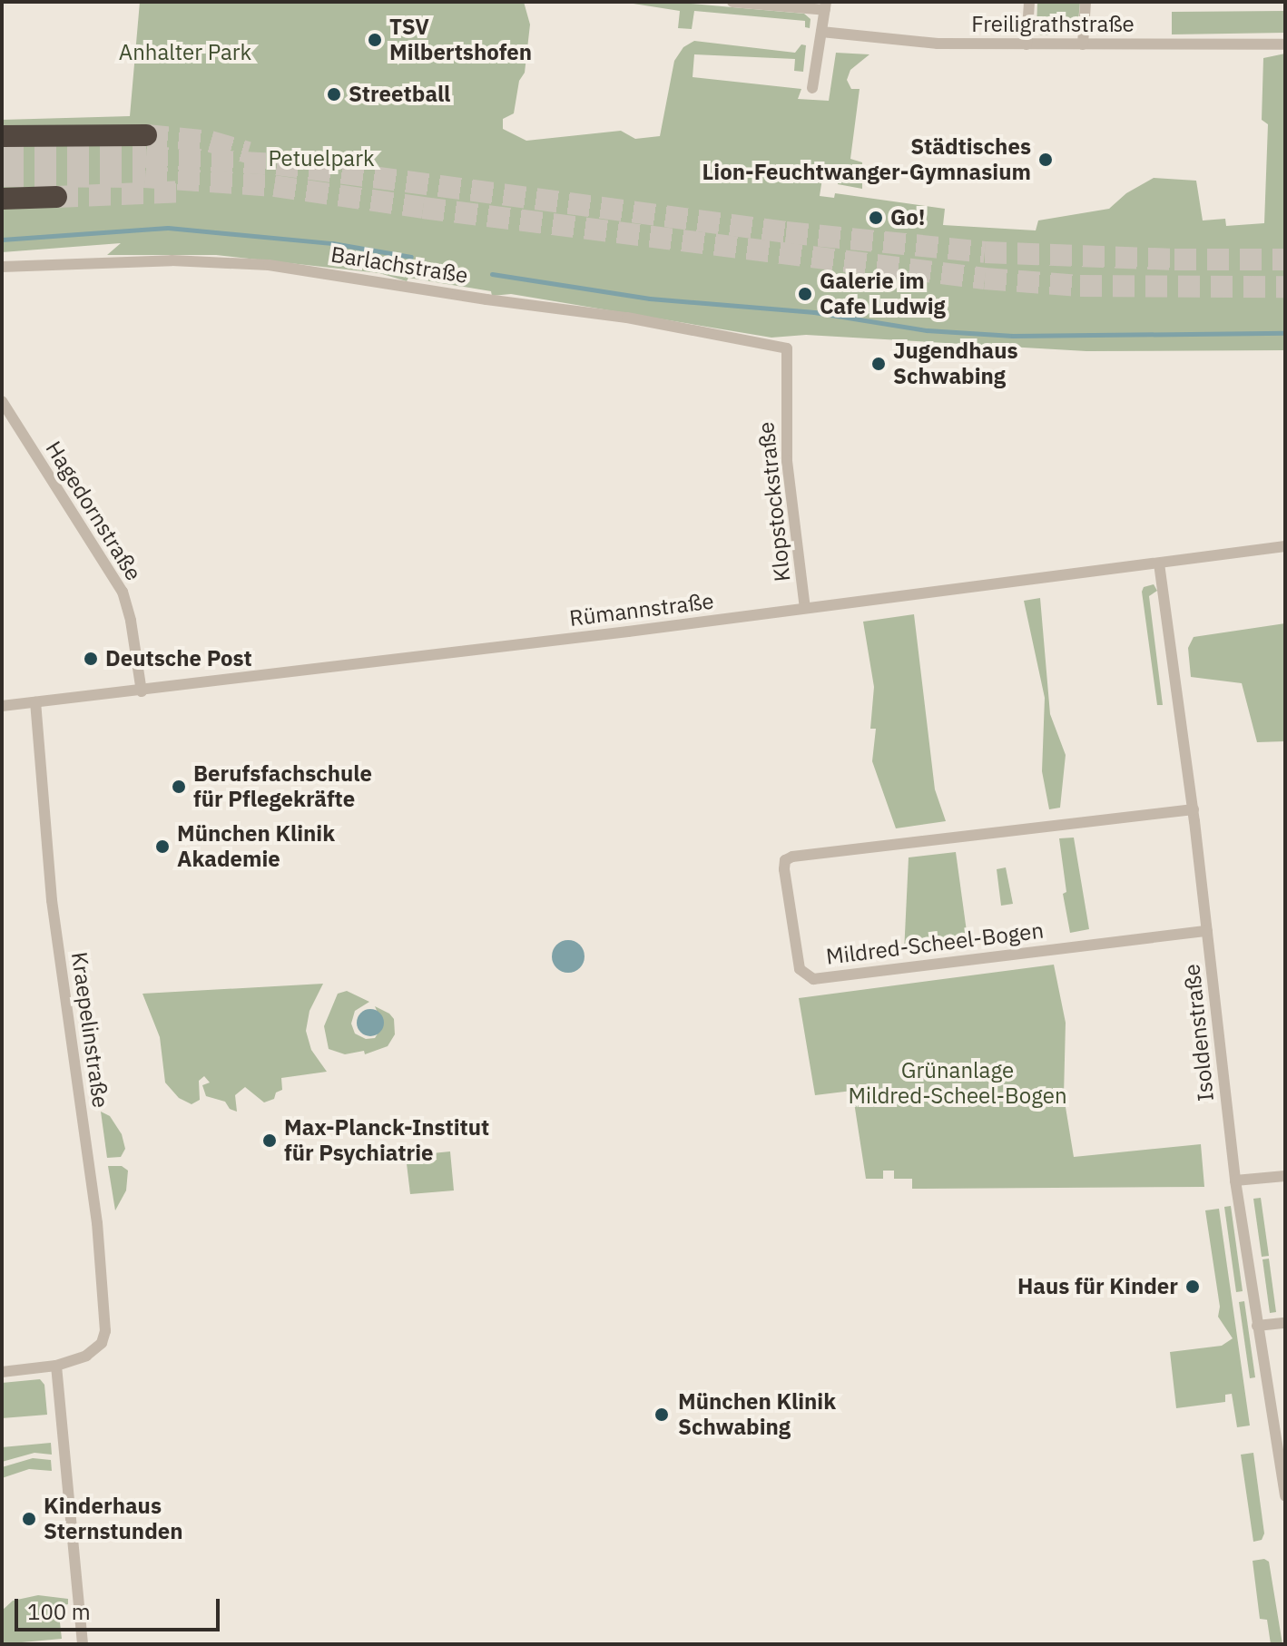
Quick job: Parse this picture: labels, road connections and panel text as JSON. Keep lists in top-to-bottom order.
{
  "streets": {
    "street": [
      "Freiligrathstraße",
      "Barlachstraße",
      "Klopstockstraße",
      "Hagedornstraße",
      "Rümannstraße",
      "Mildred-Scheel-Bogen",
      "Kraepelinstraße",
      "Isoldenstraße"
    ]
  },
  "crossings": [
    ["Barlachstraße", "Klopstockstraße"],
    ["Klopstockstraße", "Rümannstraße"],
    ["Hagedornstraße", "Rümannstraße"],
    ["Rümannstraße", "Kraepelinstraße"],
    ["Rümannstraße", "Isoldenstraße"],
    ["Mildred-Scheel-Bogen", "Isoldenstraße"]
  ],
  "parks": ["Anhalter Park", "Petuelpark", "Grünanlage Mildred-Scheel-Bogen"],
  "places": [
    "TSV Milbertshofen",
    "Streetball",
    "Städtisches Lion-Feuchtwanger-Gymnasium",
    "Go!",
    "Galerie im Cafe Ludwig",
    "Jugendhaus Schwabing",
    "Deutsche Post",
    "Berufsfachschule für Pflegekräfte",
    "München Klinik Akademie",
    "Max-Planck-Institut für Psychiatrie",
    "Haus für Kinder",
    "München Klinik Schwabing",
    "Kinderhaus Sternstunden"
  ],
  "scale_bar": "100 m"
}
